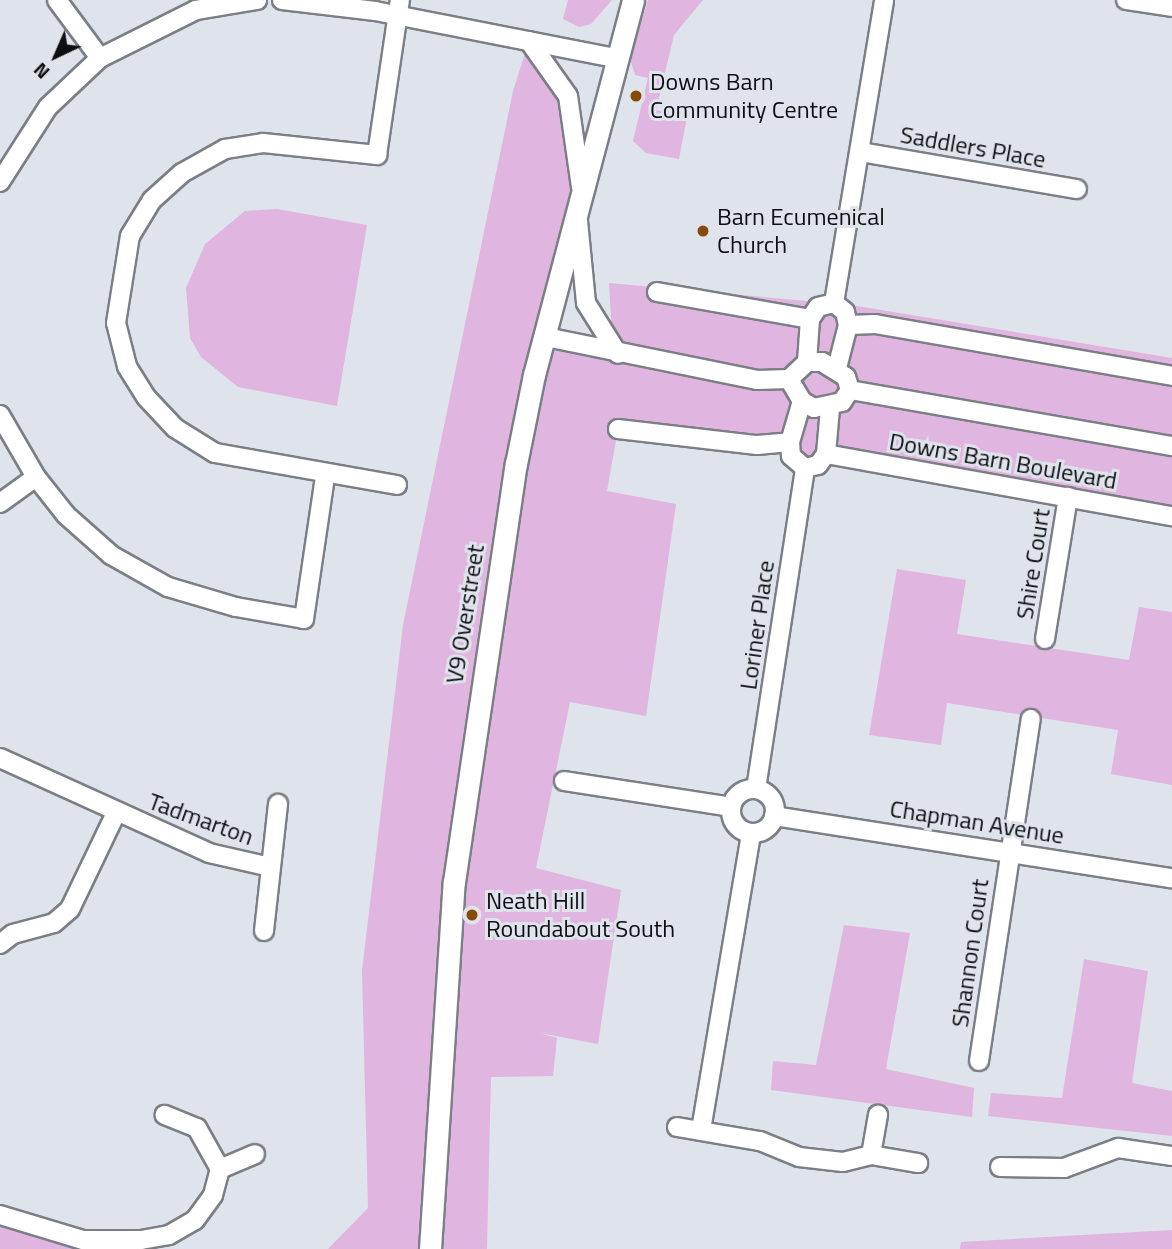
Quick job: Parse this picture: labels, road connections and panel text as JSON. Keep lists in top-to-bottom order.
{
  "streets": {
    "street": [
      "Saddlers Place",
      "Downs Barn Boulevard",
      "Shire Court",
      "V9 Overstreet",
      "Loriner Place",
      "Tadmarton",
      "Chapman Avenue",
      "Shannon Court"
    ]
  },
  "crossings": [
    ["Downs Barn Boulevard", "Shire Court"],
    ["Loriner Place", "Chapman Avenue"],
    ["Chapman Avenue", "Shannon Court"]
  ],
  "places": ["Downs Barn Community Centre", "Barn Ecumenical Church", "Neath Hill Roundabout South"],
  "north": "bottom left"
}
